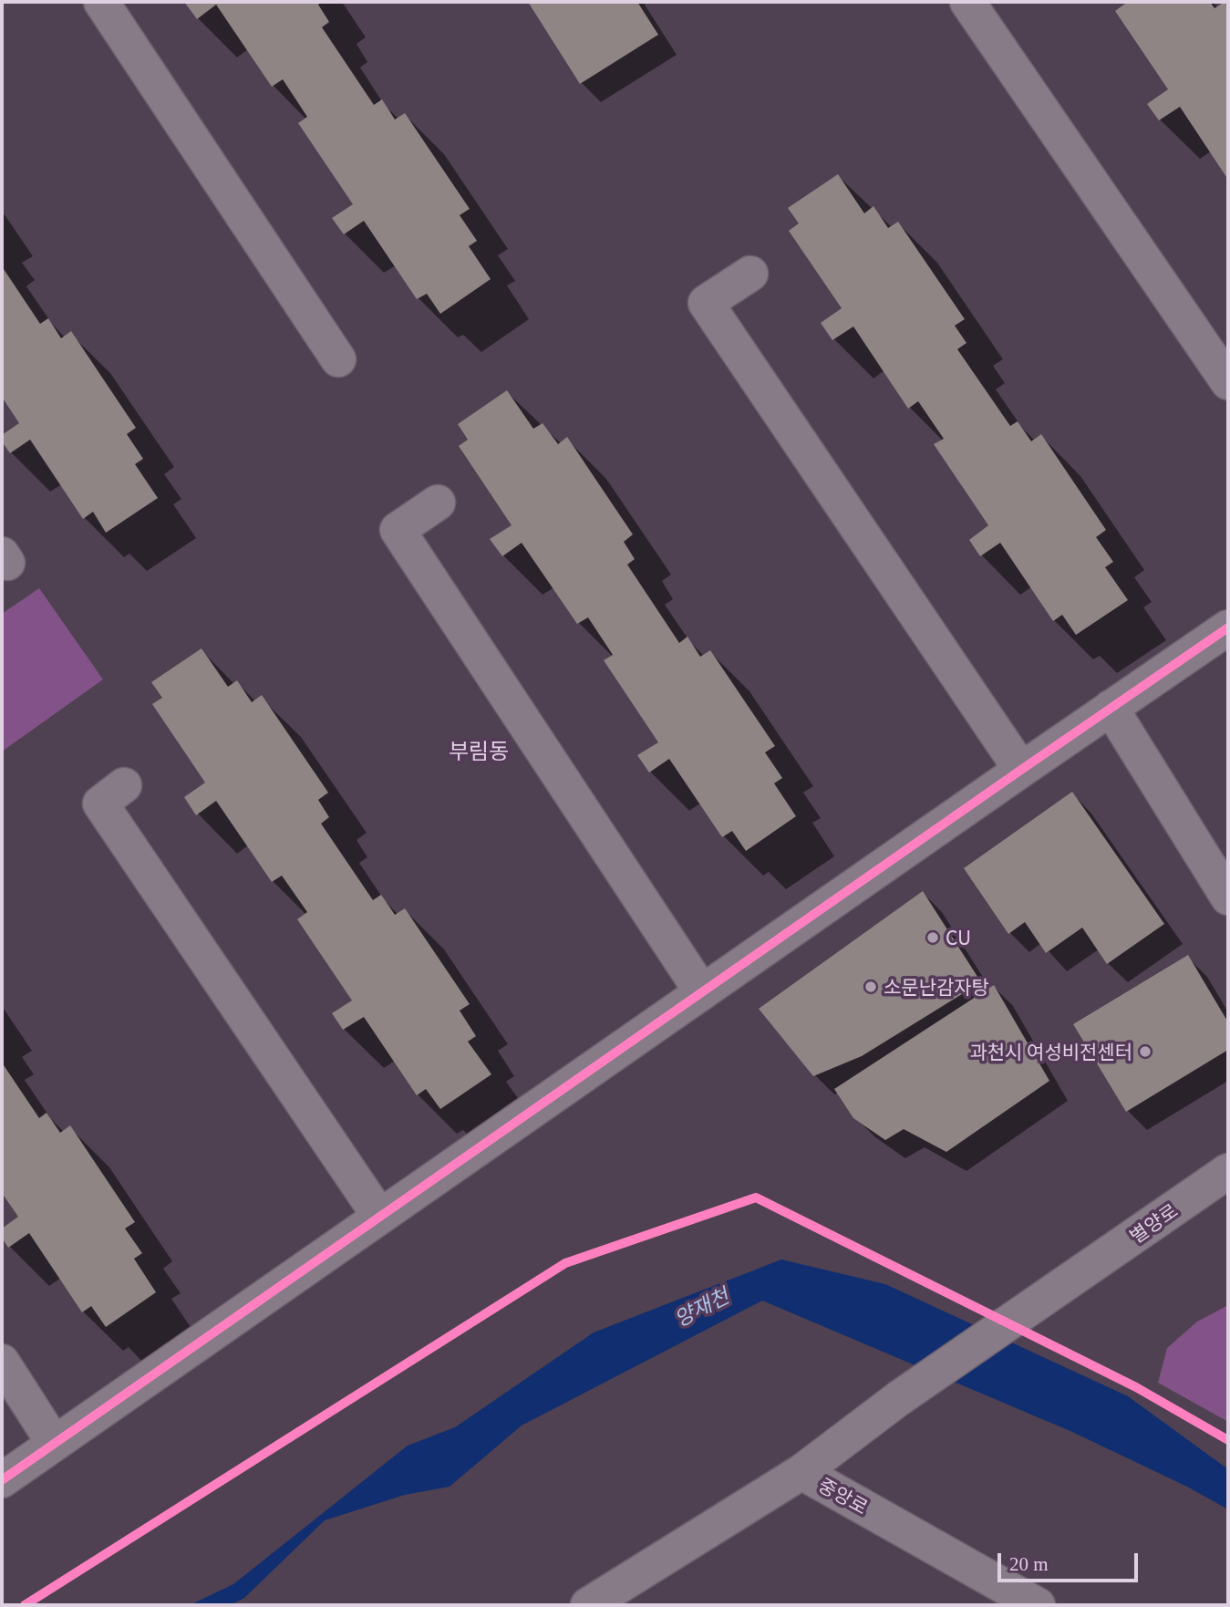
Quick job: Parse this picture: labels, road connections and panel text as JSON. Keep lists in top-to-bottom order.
{
  "streets": {
    "street": ["별양로", "중앙로"]
  },
  "crossings": [
    ["별양로", "중앙로"]
  ],
  "districts": ["부림동"],
  "water": ["양재천"],
  "places": ["CU", "소문난감자탕", "과천시 여성비전센터"],
  "scale_bar": "20 m"
}
